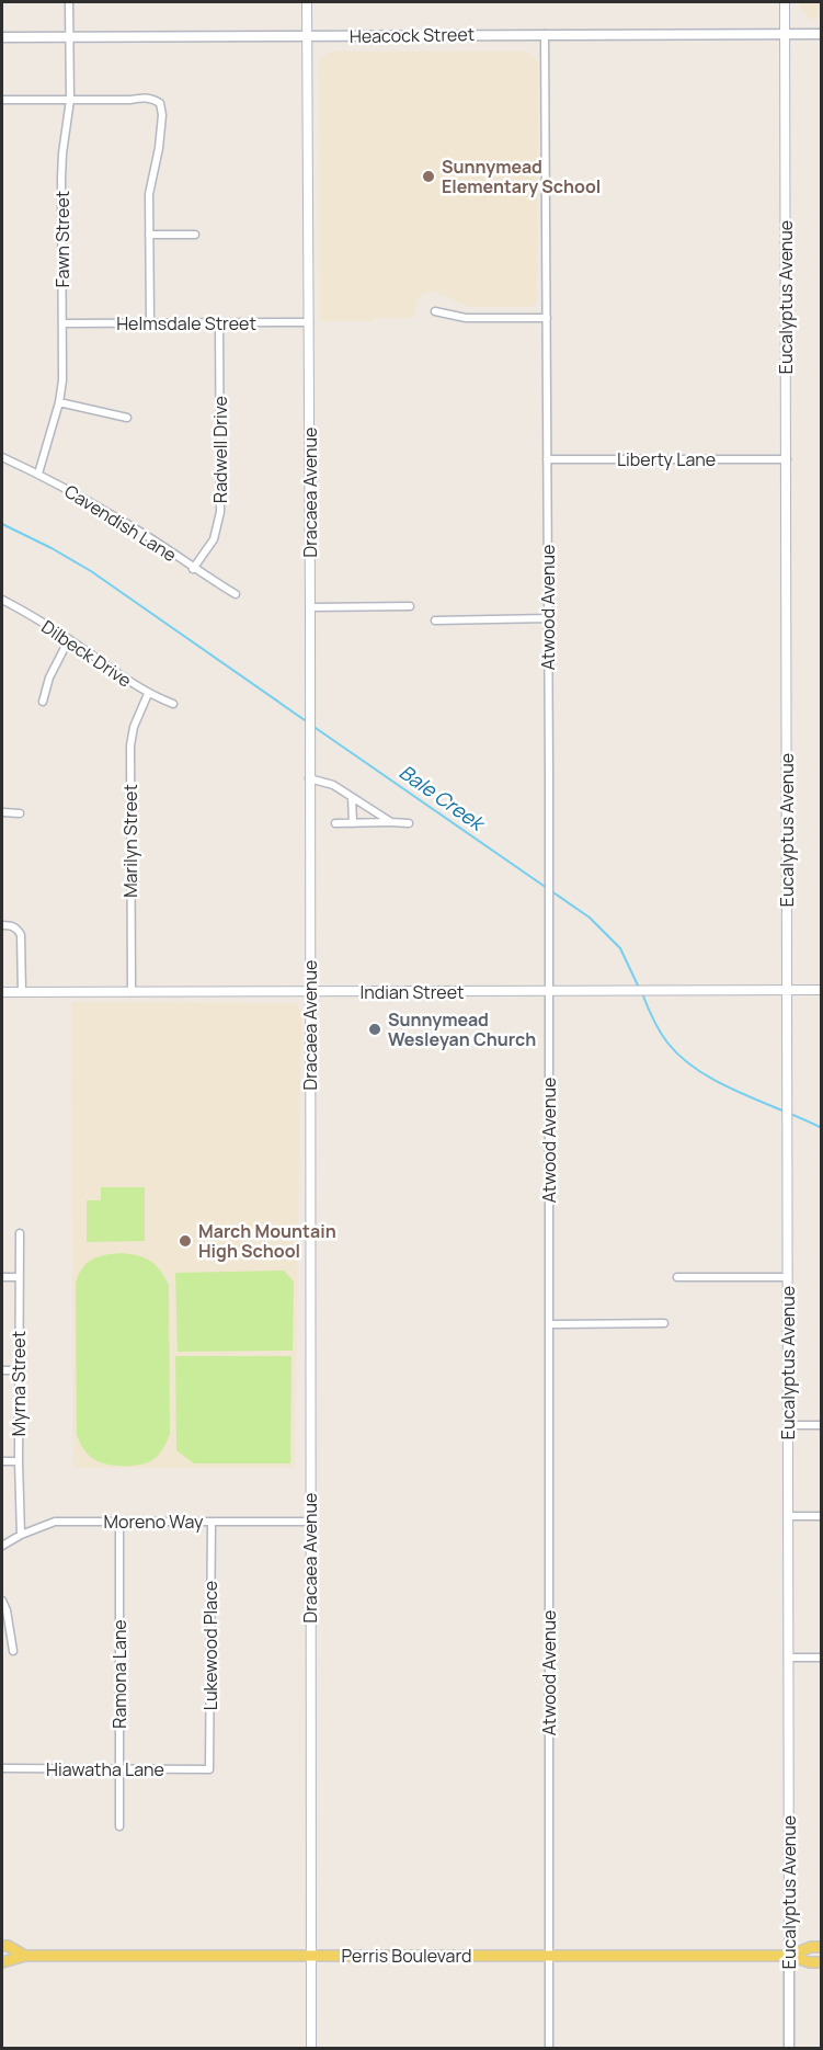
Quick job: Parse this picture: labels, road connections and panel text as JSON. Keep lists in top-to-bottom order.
{
  "streets": {
    "main road": ["Heacock Street", "Eucalyptus Avenue", "Perris Boulevard"],
    "street": [
      "Fawn Street",
      "Helmsdale Street",
      "Radwell Drive",
      "Liberty Lane",
      "Dracaea Avenue",
      "Cavendish Lane",
      "Atwood Avenue",
      "Dilbeck Drive",
      "Marilyn Street",
      "Indian Street",
      "Myrna Street",
      "Moreno Way",
      "Lukewood Place",
      "Ramona Lane",
      "Hiawatha Lane"
    ]
  },
  "crossings": [
    ["Heacock Street", "Fawn Street"],
    ["Heacock Street", "Eucalyptus Avenue"],
    ["Heacock Street", "Dracaea Avenue"],
    ["Heacock Street", "Atwood Avenue"],
    ["Fawn Street", "Helmsdale Street"],
    ["Fawn Street", "Cavendish Lane"],
    ["Eucalyptus Avenue", "Liberty Lane"],
    ["Eucalyptus Avenue", "Indian Street"],
    ["Eucalyptus Avenue", "Perris Boulevard"],
    ["Helmsdale Street", "Radwell Drive"],
    ["Helmsdale Street", "Dracaea Avenue"],
    ["Radwell Drive", "Cavendish Lane"],
    ["Liberty Lane", "Atwood Avenue"],
    ["Dracaea Avenue", "Indian Street"],
    ["Dracaea Avenue", "Moreno Way"],
    ["Dracaea Avenue", "Perris Boulevard"],
    ["Atwood Avenue", "Indian Street"],
    ["Atwood Avenue", "Perris Boulevard"],
    ["Dilbeck Drive", "Marilyn Street"],
    ["Marilyn Street", "Indian Street"],
    ["Myrna Street", "Moreno Way"],
    ["Moreno Way", "Lukewood Place"],
    ["Moreno Way", "Ramona Lane"],
    ["Lukewood Place", "Hiawatha Lane"],
    ["Ramona Lane", "Hiawatha Lane"]
  ],
  "water": ["Bale Creek"],
  "places": ["Sunnymead Elementary School", "Sunnymead Wesleyan Church", "March Mountain High School"]
}
